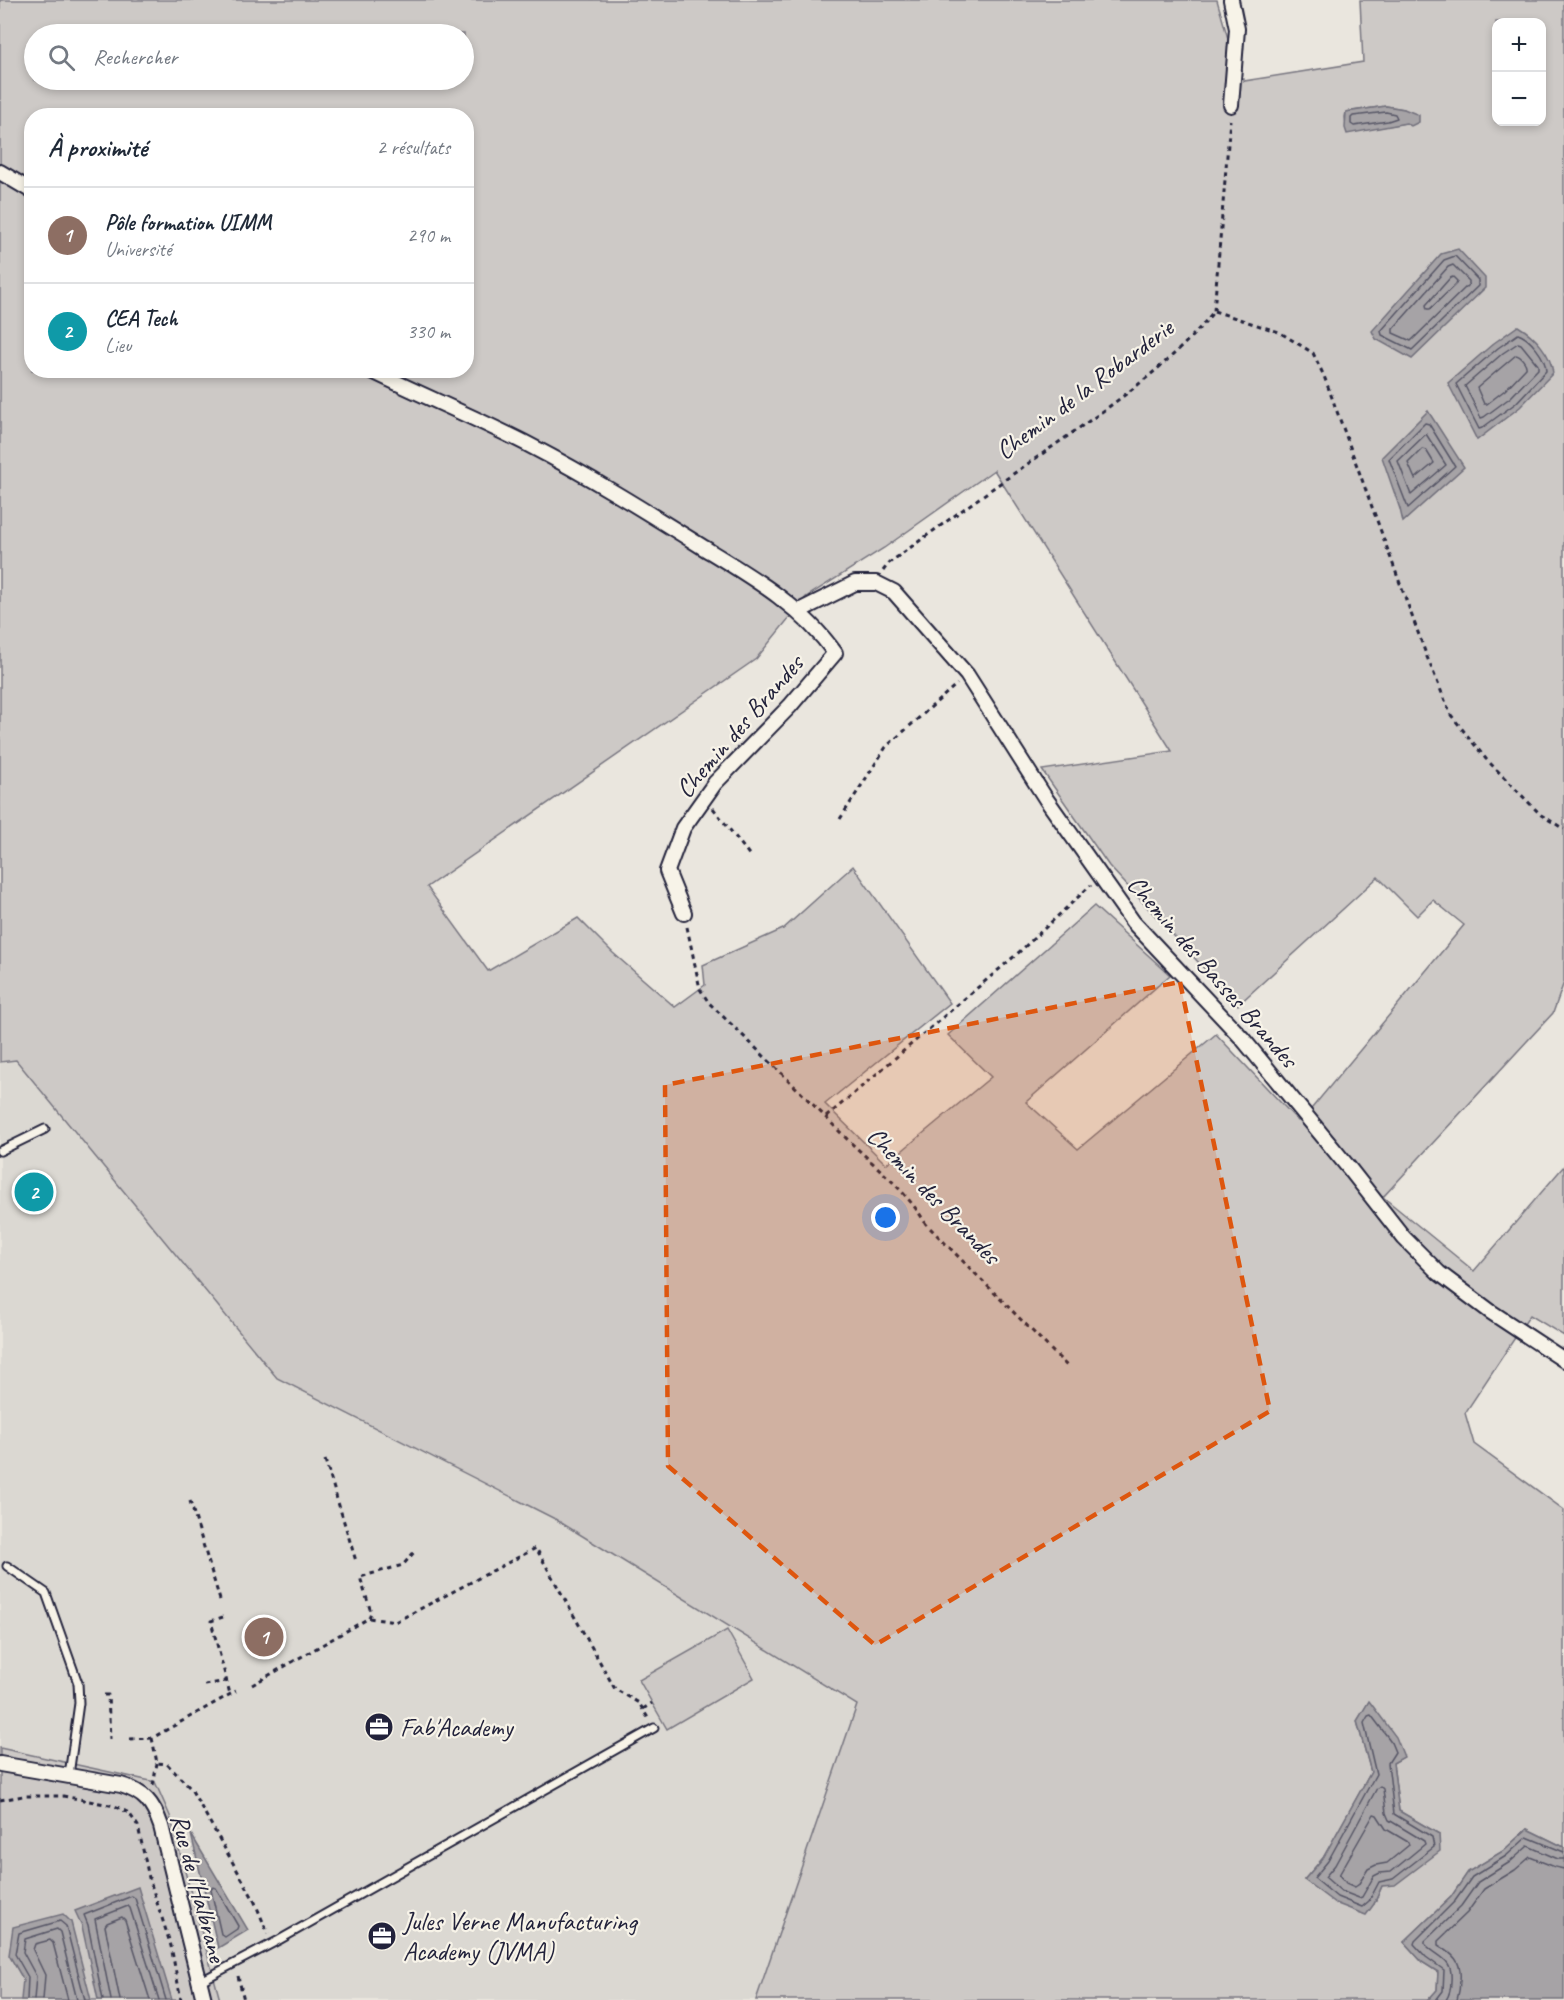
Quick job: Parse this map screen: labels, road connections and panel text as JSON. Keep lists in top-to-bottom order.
{
  "streets": {
    "street": ["Chemin des Brandes", "Chemin des Basses Brandes", "Rue de l'Halbrane"],
    "path": ["Chemin de la Robarderie"]
  },
  "crossings": [
    ["Chemin de la Robarderie", "Chemin des Basses Brandes"]
  ],
  "places": {
    "office": ["Fab'Academy", "Jules Verne Manufacturing Academy (JVMA)"]
  },
  "page": {
    "map_buttons": ["+", "−"],
    "search": "Rechercher",
    "heading": ["À proximité", "2 résultats"],
    "list": [
      {
        "mark": "1",
        "name": "Pôle formation UIMM",
        "note": "Université",
        "value": "290 m"
      },
      {
        "mark": "2",
        "name": "CEA Tech",
        "note": "Lieu",
        "value": "330 m"
      }
    ],
    "pins": ["2", "1"]
  }
}
